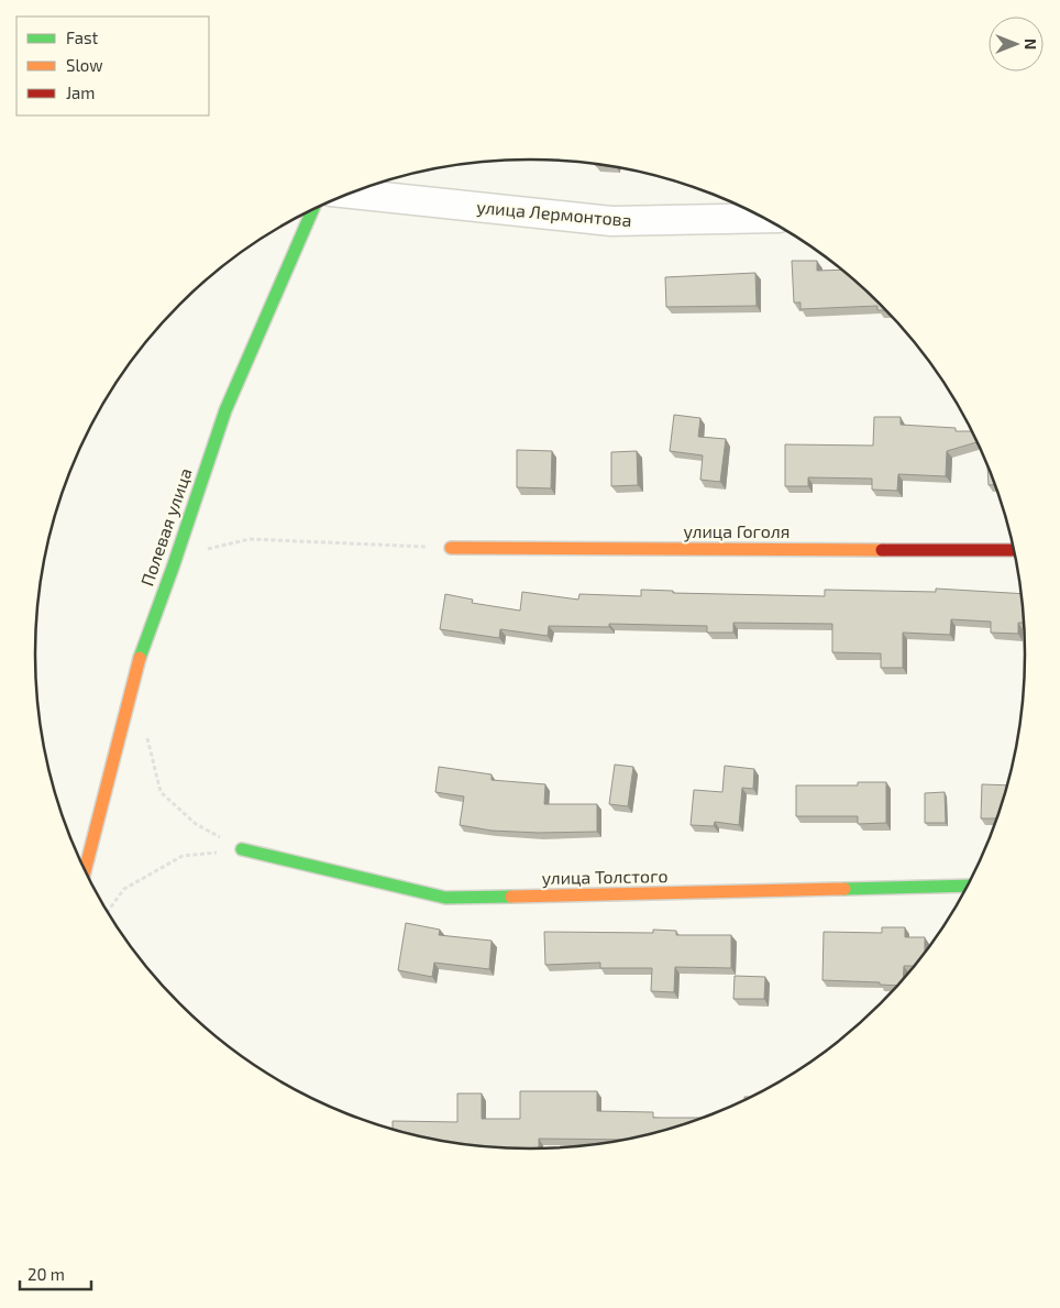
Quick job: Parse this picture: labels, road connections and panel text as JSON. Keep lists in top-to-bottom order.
{
  "streets": {
    "street": [
      "улица Лермонтова",
      "Полевая улица",
      "улица Гоголя",
      "улица Толстого"
    ]
  },
  "legend": ["Fast", "Slow", "Jam"],
  "scale_bar": "20 m",
  "north": "right"
}
